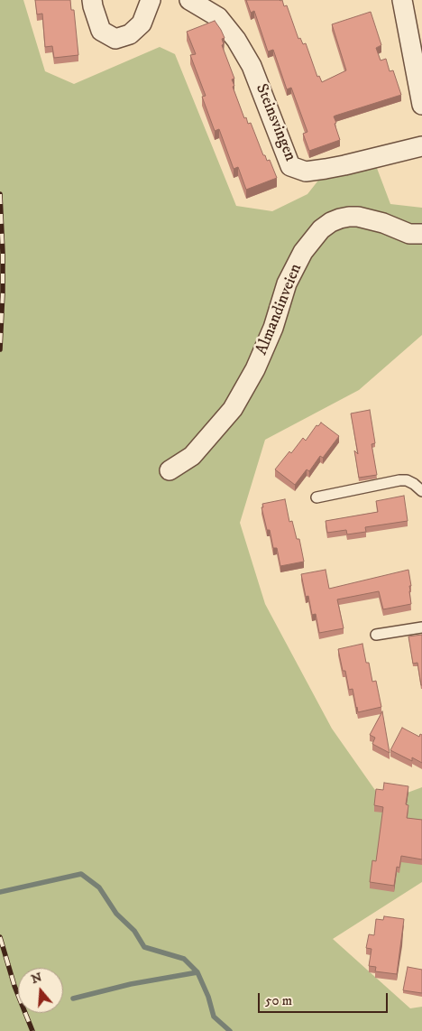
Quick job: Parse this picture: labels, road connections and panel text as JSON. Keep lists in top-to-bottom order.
{
  "streets": {
    "street": ["Steinsvingen", "Almandinveien"]
  },
  "scale_bar": "50 m",
  "north": "top"
}
